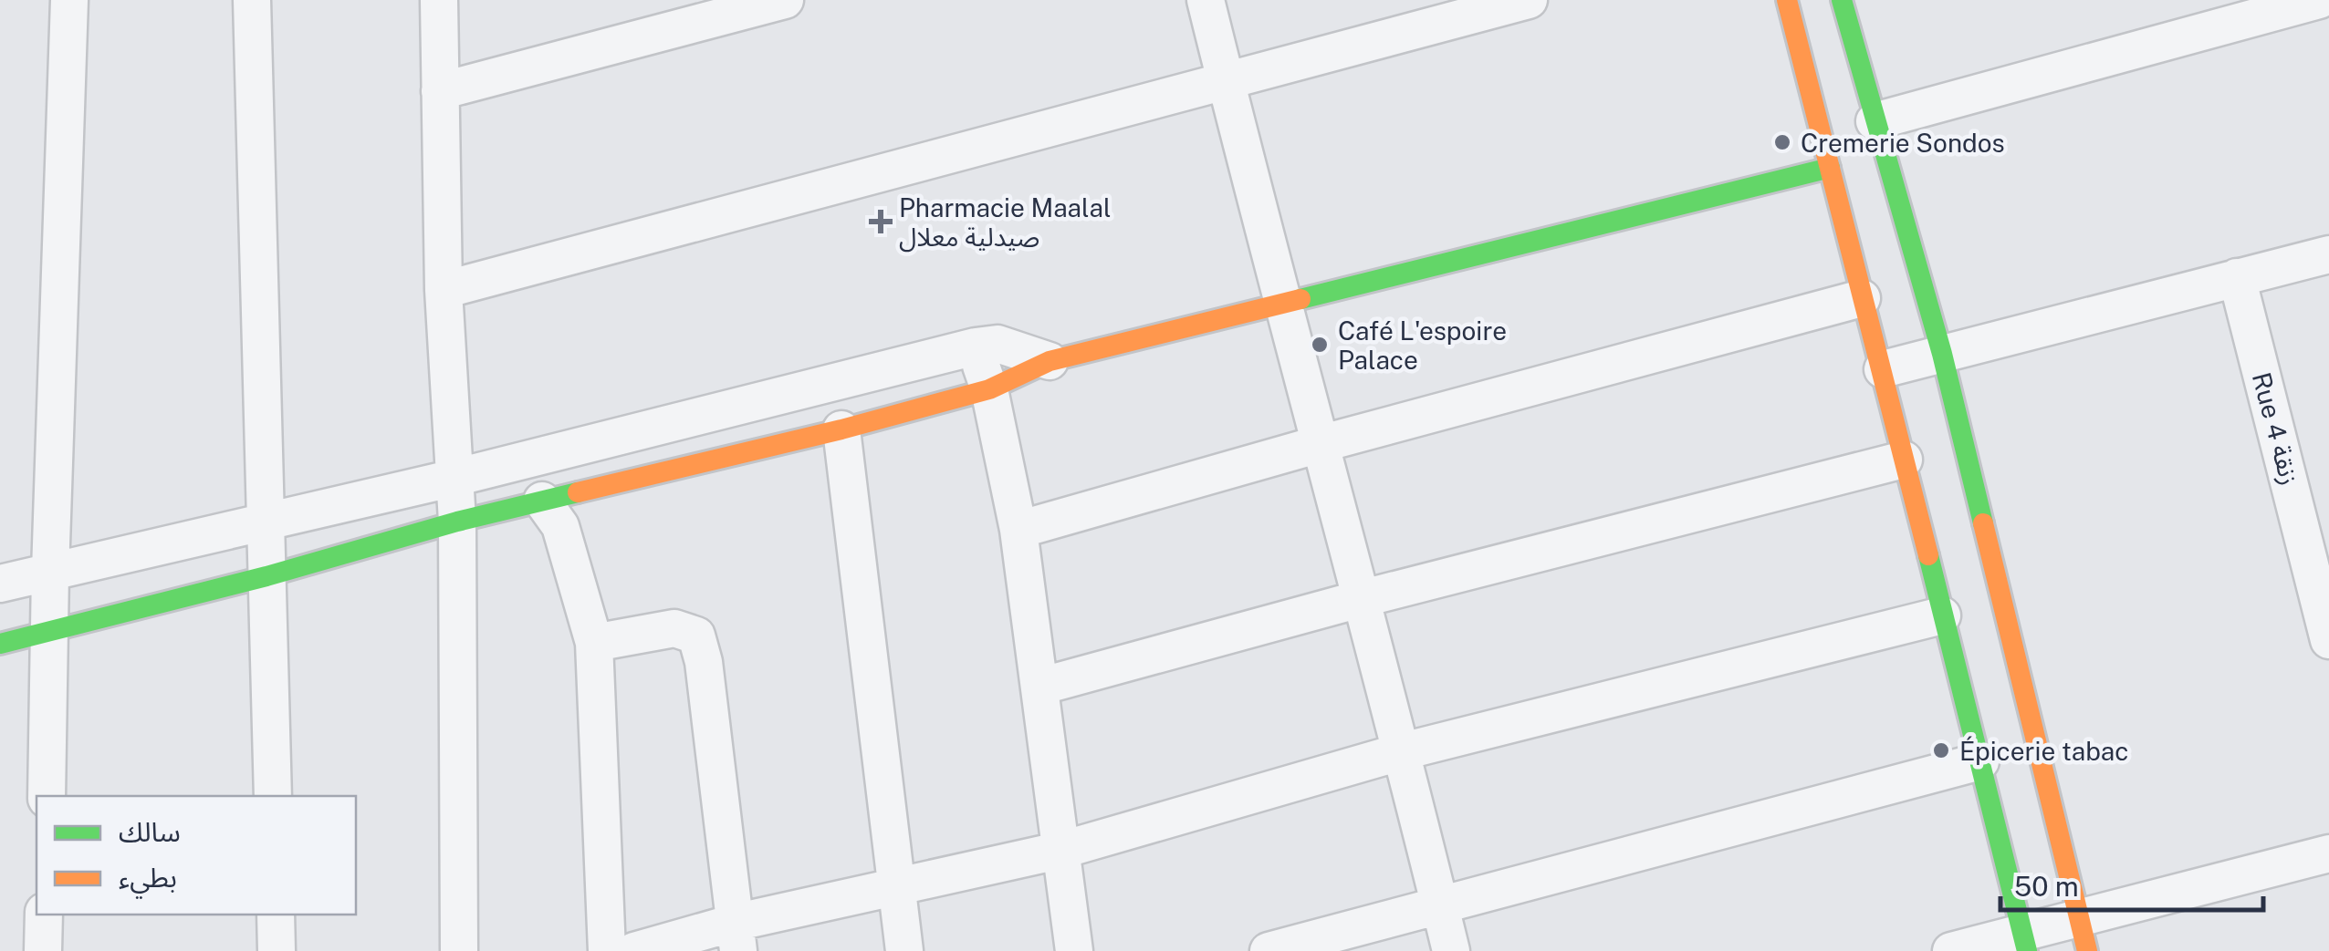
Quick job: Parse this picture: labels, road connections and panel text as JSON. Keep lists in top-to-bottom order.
{
  "streets": {
    "street": ["Rue 4 زنقة"]
  },
  "places": {
    "other": ["Cremerie Sondos", "Café L'espoire Palace", "Épicerie tabac"],
    "health": ["Pharmacie Maalal صيدلية معلال"]
  },
  "legend": ["سالك", "بطيء"],
  "scale_bar": "50 m"
}
